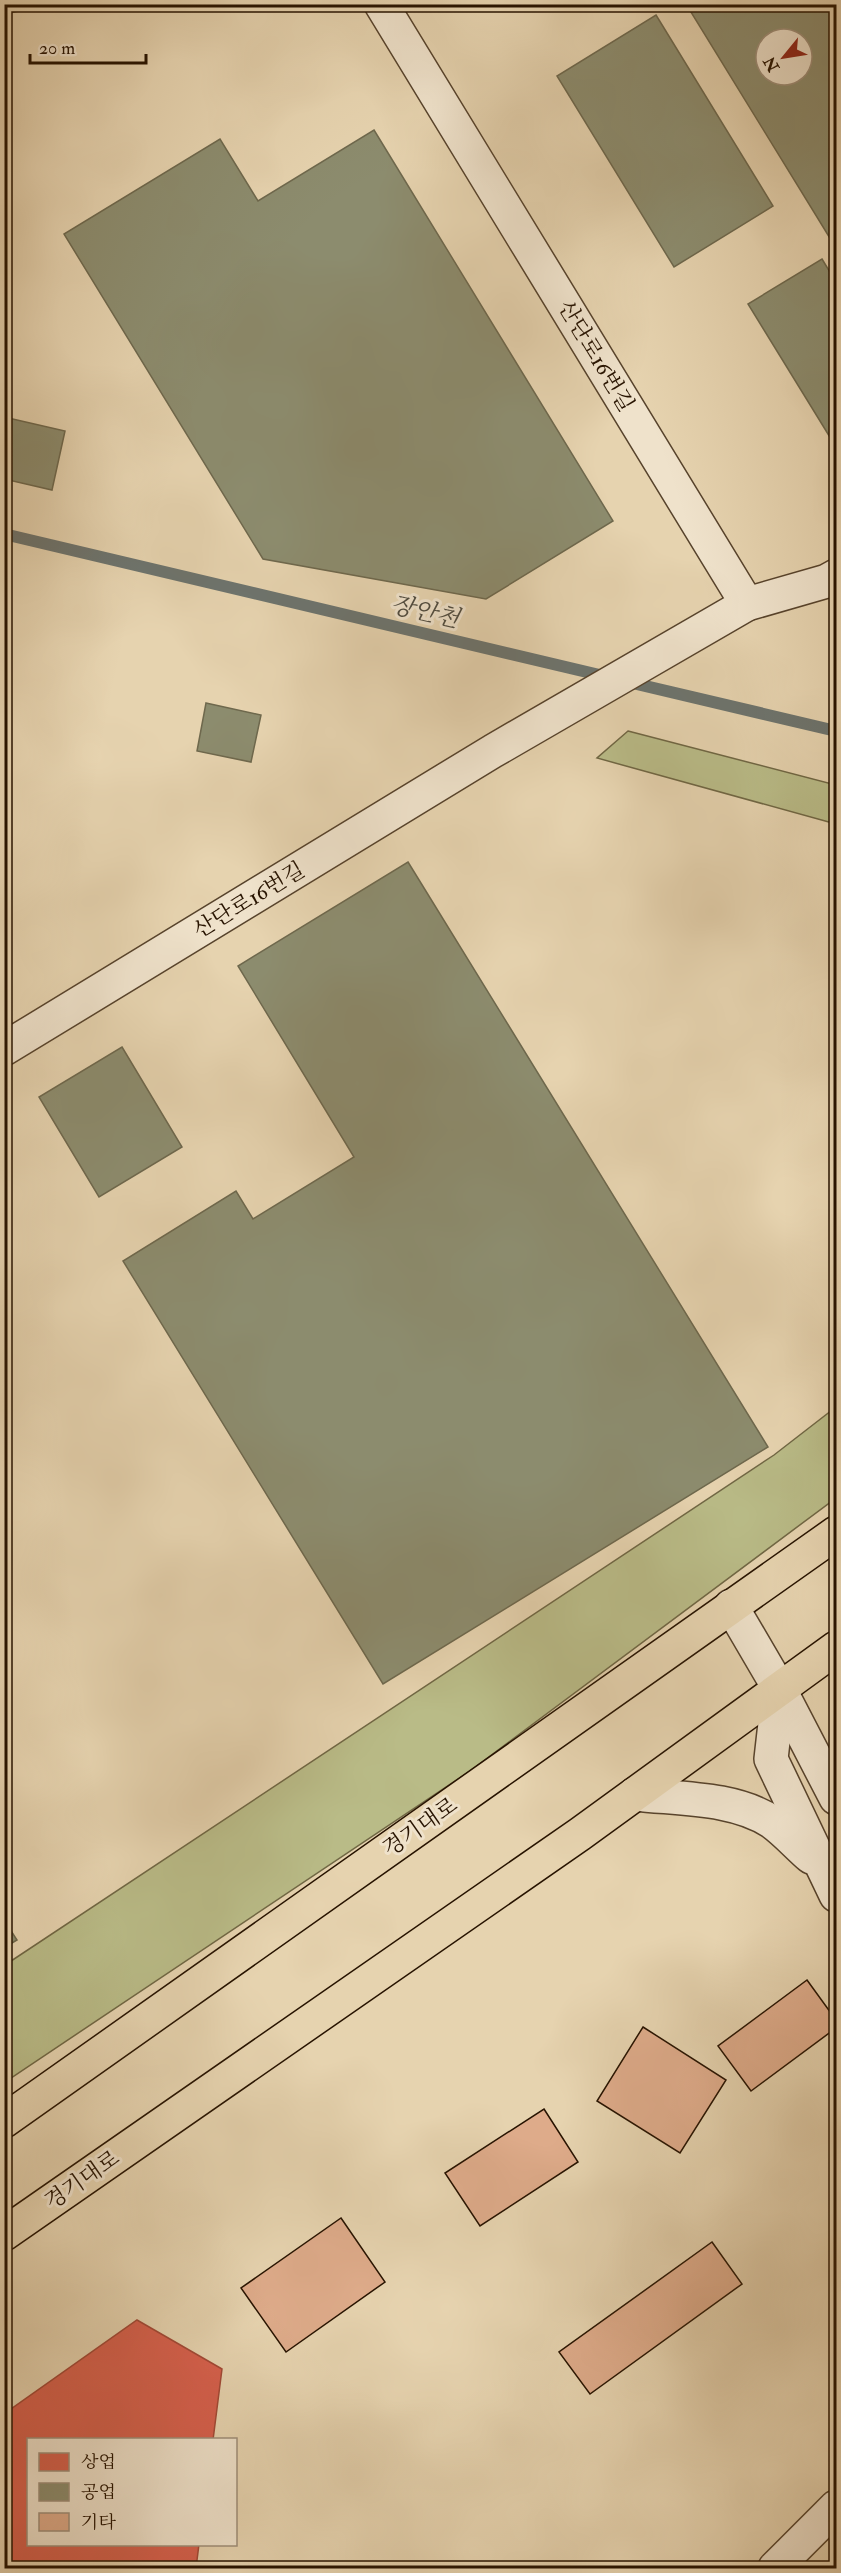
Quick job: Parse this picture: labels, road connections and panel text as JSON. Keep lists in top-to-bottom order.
{
  "streets": {
    "main road": ["경기대로"],
    "street": ["산단로16번길"]
  },
  "water": ["장안천"],
  "legend": ["상업", "공업", "기타"],
  "scale_bar": "20 m",
  "north": "bottom left"
}
